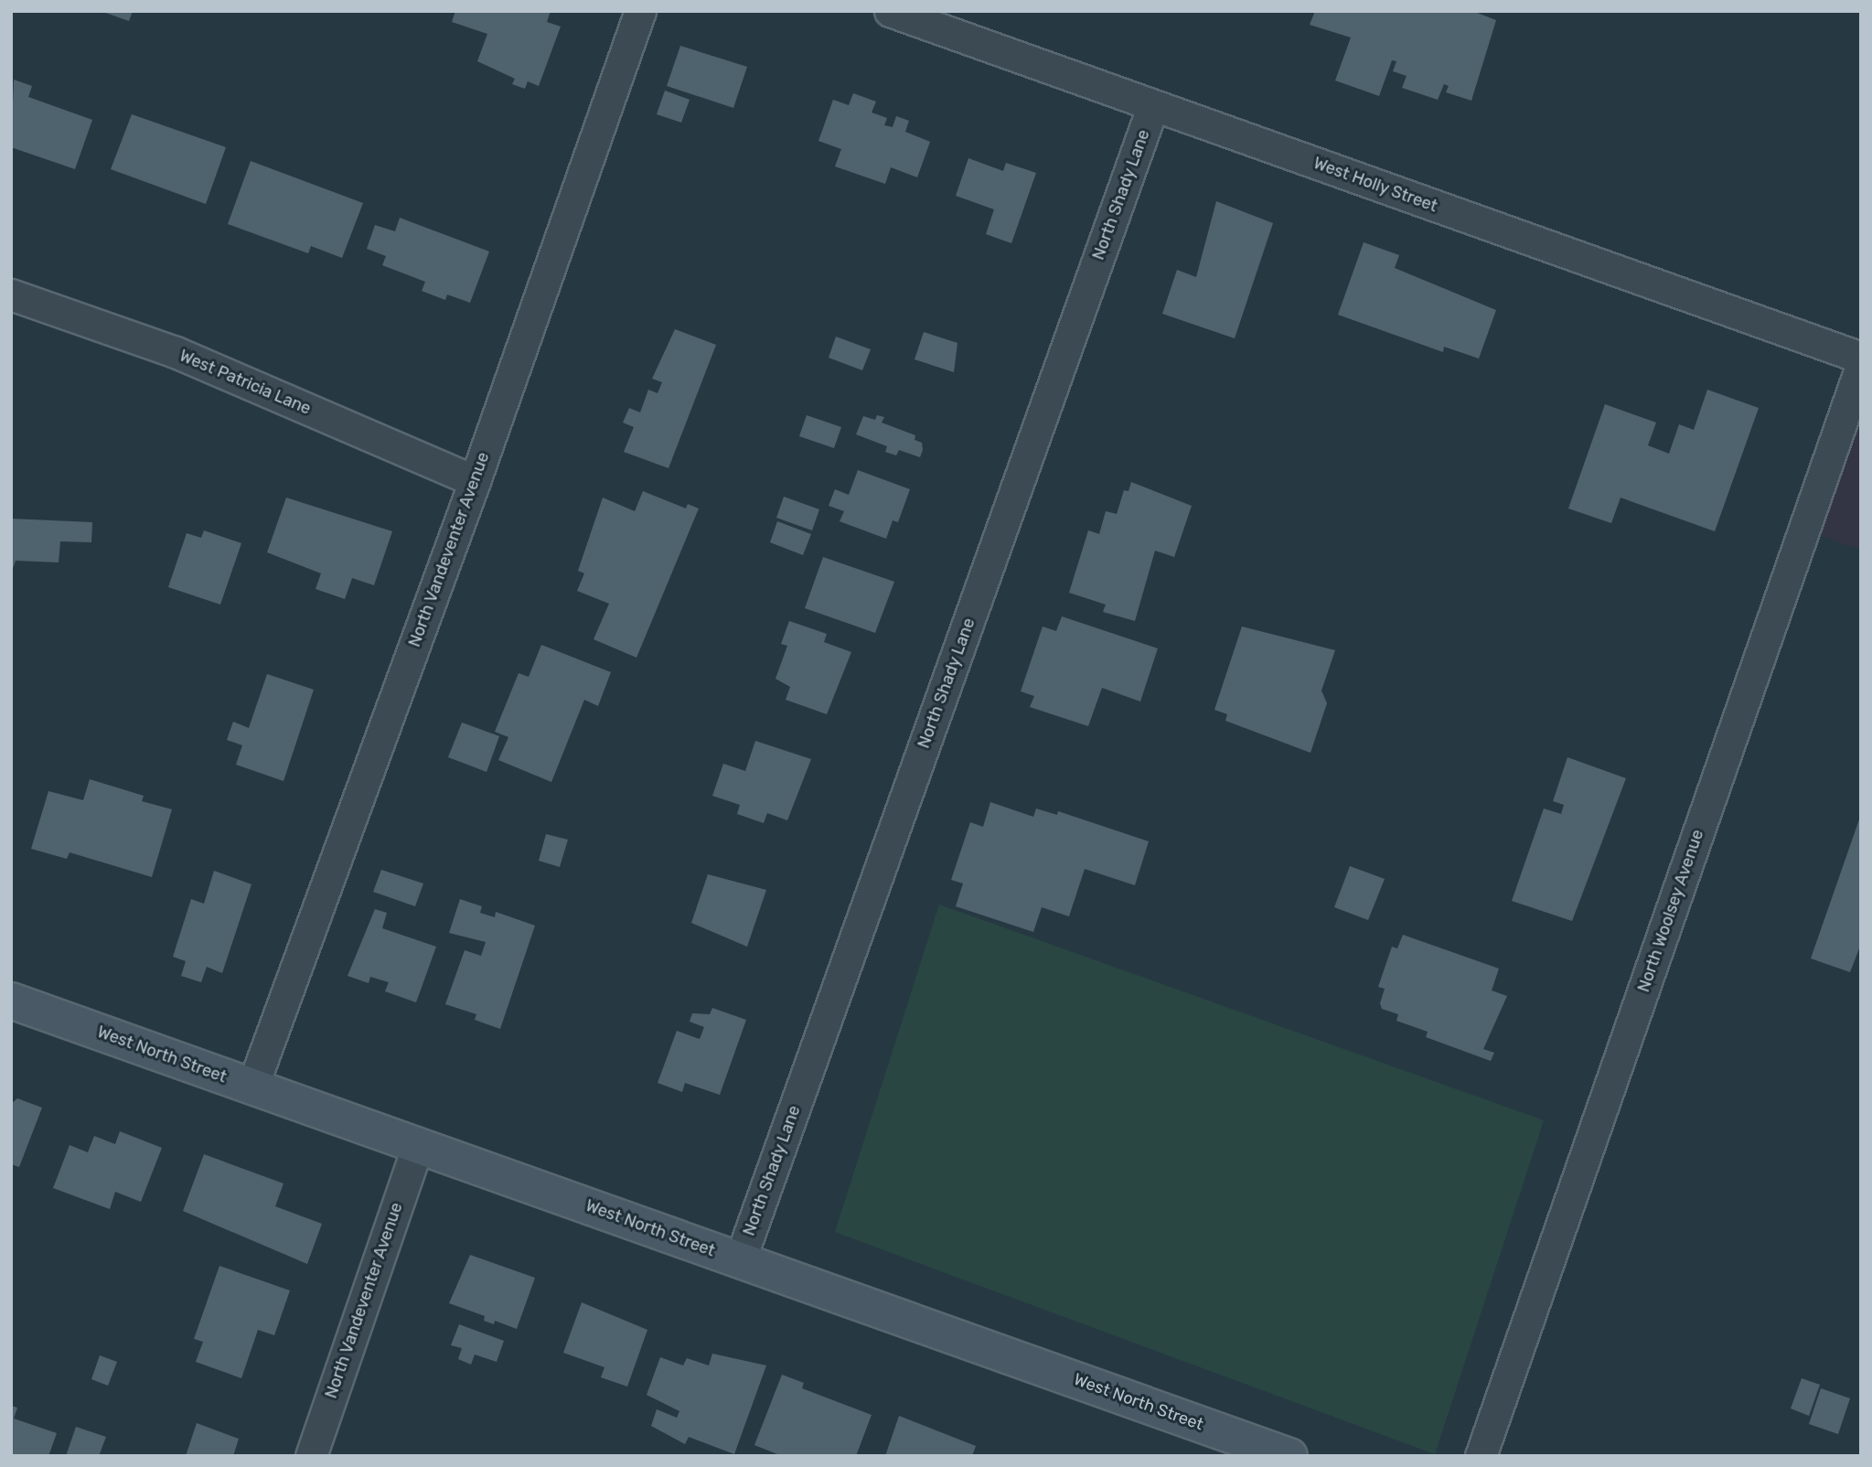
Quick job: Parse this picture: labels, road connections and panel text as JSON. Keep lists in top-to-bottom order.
{
  "streets": {
    "main road": ["West North Street"],
    "street": [
      "West Holly Street",
      "North Shady Lane",
      "West Patricia Lane",
      "North Vandeventer Avenue",
      "North Woolsey Avenue"
    ]
  },
  "crossings": [
    ["West Holly Street", "North Shady Lane"],
    ["North Shady Lane", "West North Street"],
    ["West Patricia Lane", "North Vandeventer Avenue"],
    ["North Vandeventer Avenue", "West North Street"]
  ]
}
